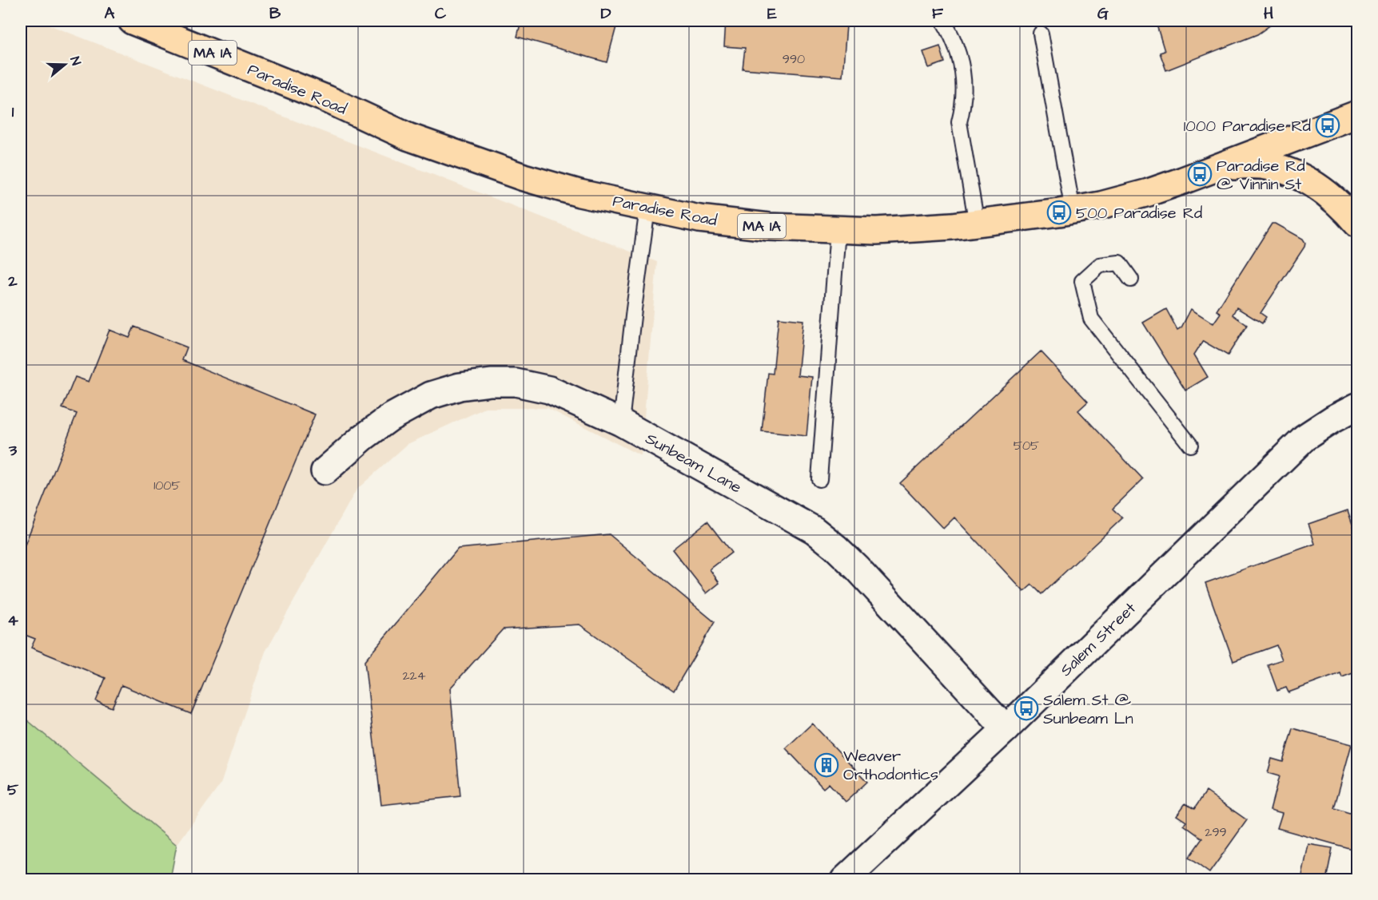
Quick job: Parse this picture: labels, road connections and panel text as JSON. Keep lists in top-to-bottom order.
{
  "streets": {
    "highway": ["MA 1A", "Paradise Road"],
    "street": ["Sunbeam Lane", "Salem Street"]
  },
  "crossings": [
    ["Sunbeam Lane", "Salem Street"]
  ],
  "places": {
    "bus stop": [
      "1000 Paradise Rd",
      "Paradise Rd @ Vinnin St",
      "500 Paradise Rd",
      "Salem St @ Sunbeam Ln"
    ],
    "building": ["Weaver Orthodontics"]
  },
  "house_numbers": [
    "990",
    "505",
    "1005",
    "224",
    "299"
  ],
  "north": "right",
  "grid": {
    "columns": [
      "A",
      "B",
      "C",
      "D",
      "E",
      "F",
      "G",
      "H"
    ],
    "rows": [
      "1",
      "2",
      "3",
      "4",
      "5"
    ]
  }
}
